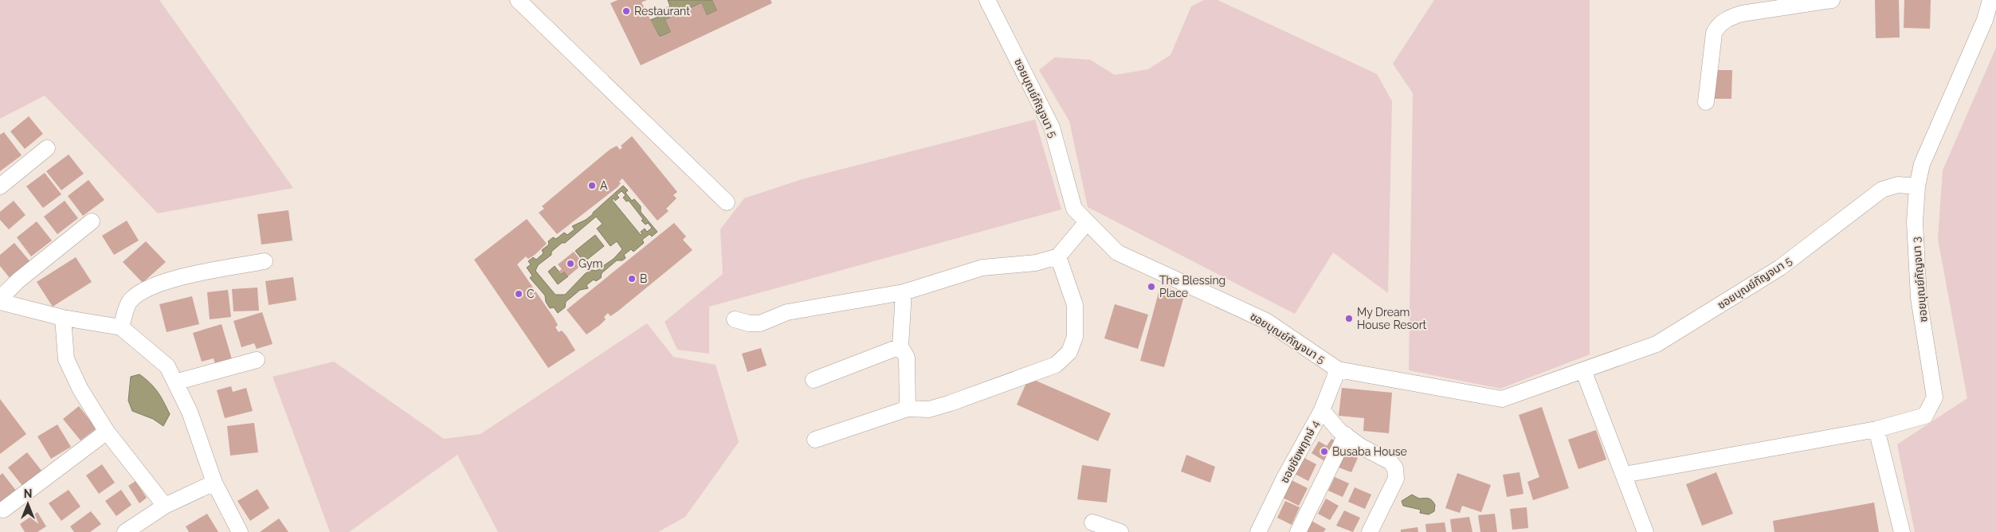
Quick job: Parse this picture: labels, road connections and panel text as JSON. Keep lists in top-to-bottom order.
{
  "streets": {
    "street": ["ซอยบุณย์กัญจนา 5", "ซอยบุณย์กัญจนา 3", "ซอยชัยพฤกษ์ 4"]
  },
  "crossings": [
    ["ซอยบุณย์กัญจนา 5", "ซอยบุณย์กัญจนา 3"],
    ["ซอยบุณย์กัญจนา 5", "ซอยชัยพฤกษ์ 4"]
  ],
  "places": [
    "Restaurant",
    "A",
    "Gym",
    "B",
    "The Blessing Place",
    "C",
    "My Dream House Resort",
    "Busaba House"
  ],
  "north": "top"
}
